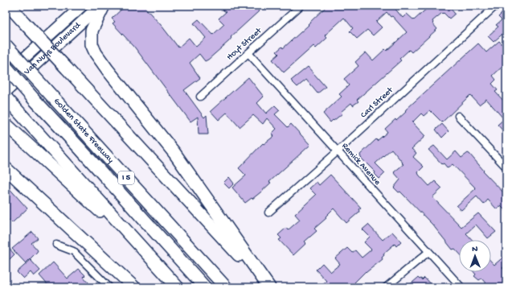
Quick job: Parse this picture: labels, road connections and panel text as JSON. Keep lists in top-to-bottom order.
{
  "streets": {
    "highway": ["Golden State Freeway", "I 5"],
    "main road": ["Van Nuys Boulevard"],
    "street": ["Hoyt Street", "Carl Street", "Remick Avenue"]
  },
  "crossings": [
    ["Hoyt Street", "Remick Avenue"],
    ["Carl Street", "Remick Avenue"]
  ],
  "north": "top"
}
